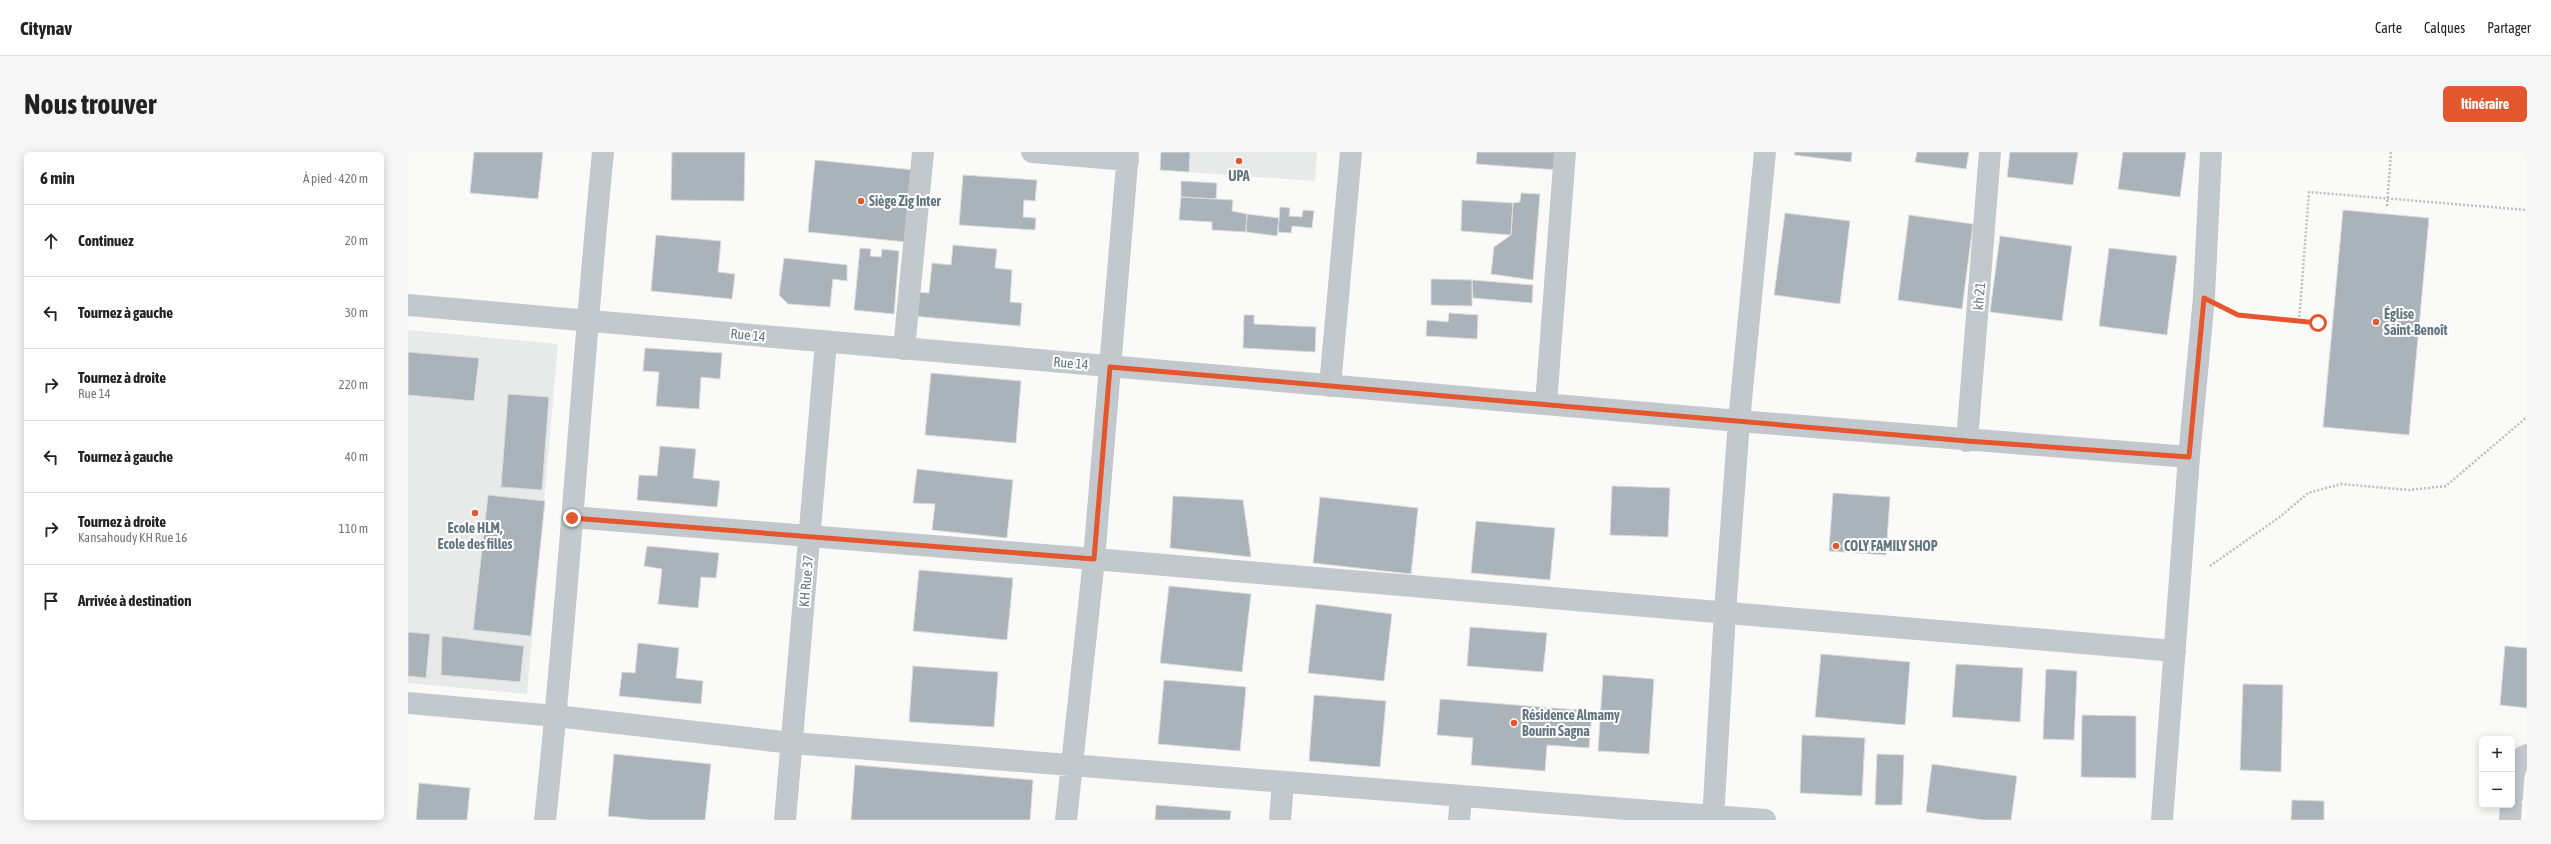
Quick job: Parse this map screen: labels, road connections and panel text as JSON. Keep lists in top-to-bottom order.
{
  "streets": {
    "street": ["kh 21", "Rue 14", "KH Rue 37"]
  },
  "crossings": [
    ["kh 21", "Rue 14"],
    ["Rue 14", "KH Rue 37"]
  ],
  "places": [
    "UPA",
    "Siège Zig Inter",
    "Église Saint-Benoît",
    "Ecole HLM, Ecole des filles",
    "COLY FAMILY SHOP",
    "Résidence Almamy Bourin Sagna"
  ],
  "page": {
    "header": "Citynav",
    "nav": ["Carte", "Calques", "Partager"],
    "buttons": "Itinéraire",
    "title": "Nous trouver",
    "heading": ["6 min", "À pied · 420 m"],
    "list": [
      ["Continuez", "20 m"],
      ["Tournez à gauche", "30 m"],
      ["Tournez à droite", "Rue 14", "220 m"],
      ["Tournez à gauche", "40 m"],
      ["Tournez à droite", "Kansahoudy KH Rue 16", "110 m"],
      "Arrivée à destination"
    ],
    "map_buttons": ["+", "−"]
  }
}
